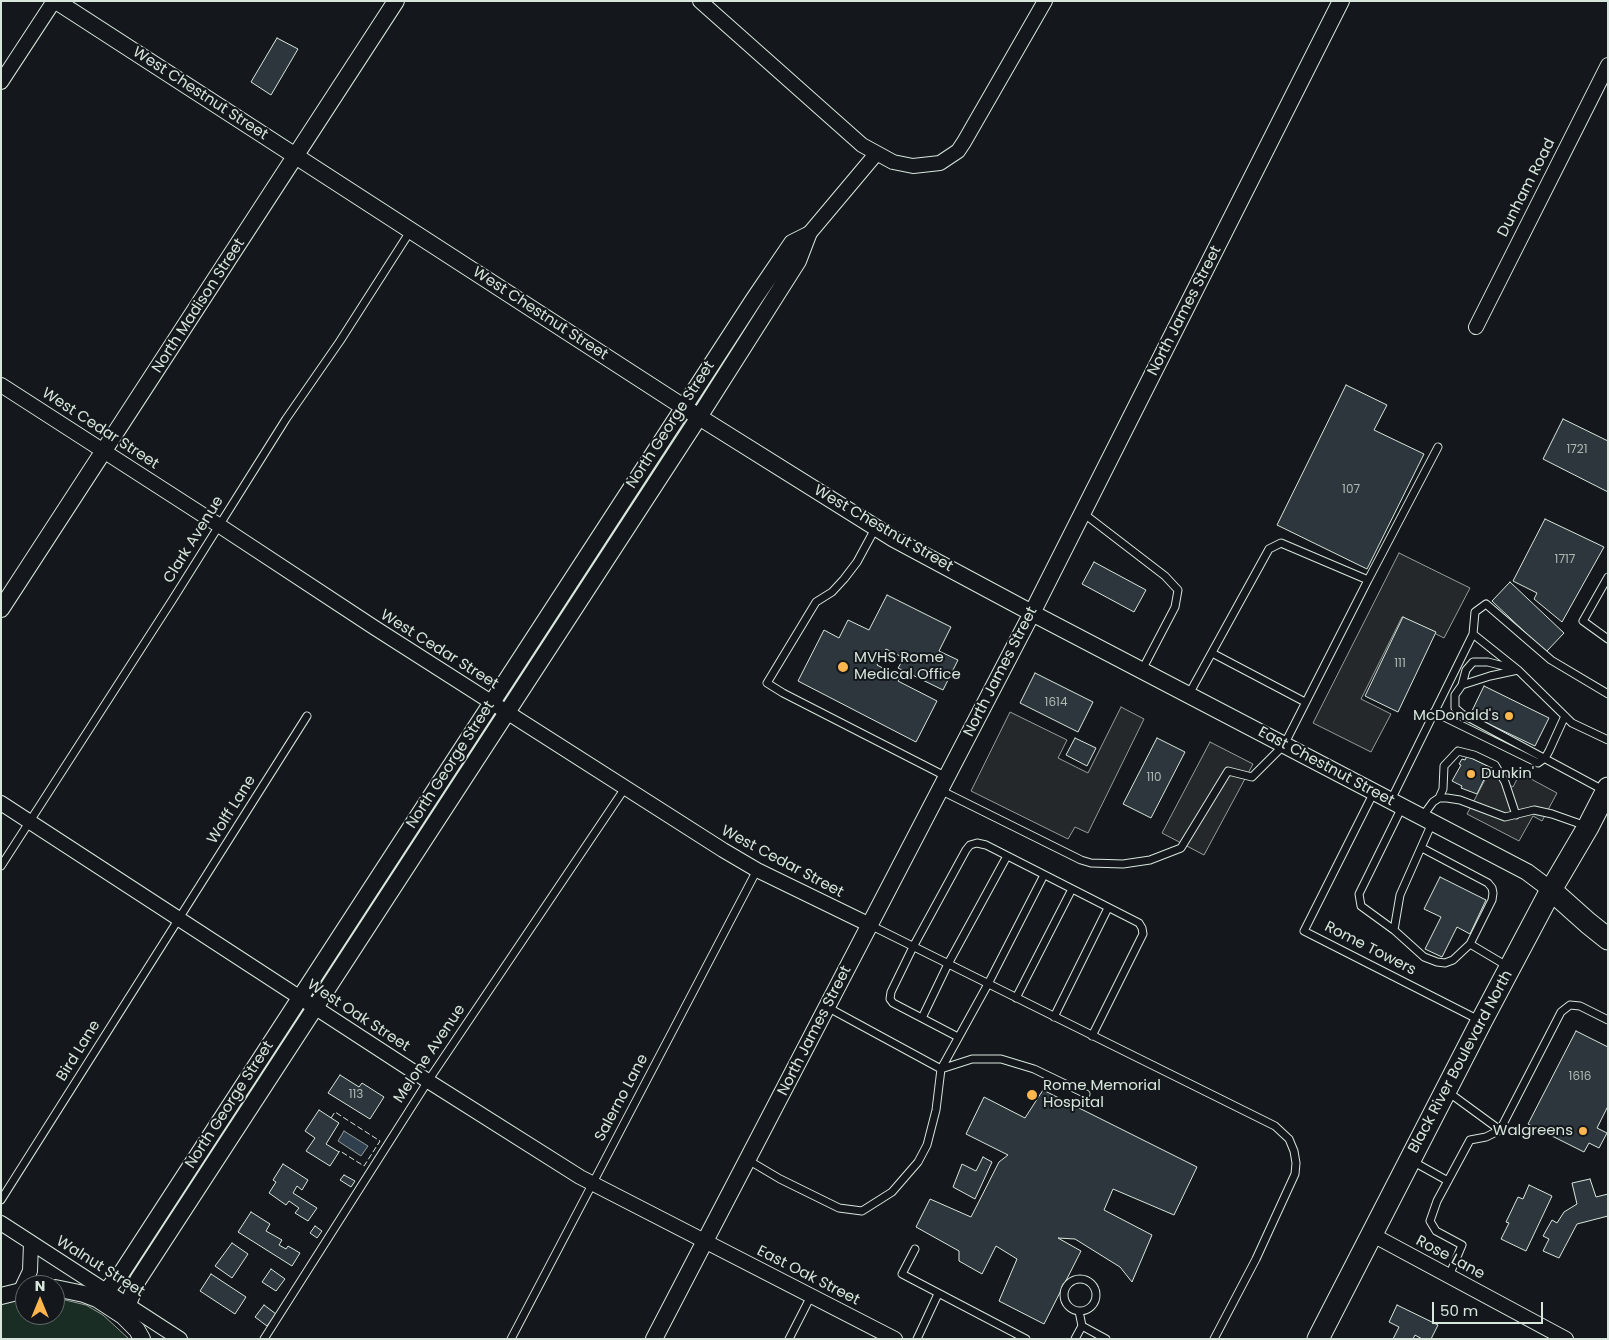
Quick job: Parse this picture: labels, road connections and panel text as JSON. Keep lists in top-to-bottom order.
{
  "streets": {
    "main road": ["East Chestnut Street", "Black River Boulevard North"],
    "street": [
      "West Chestnut Street",
      "Dunham Road",
      "North Madison Street",
      "North James Street",
      "North George Street",
      "West Cedar Street",
      "West Oak Street",
      "Rose Lane",
      "Walnut Street",
      "East Oak Street"
    ],
    "lane": [
      "Clark Avenue",
      "Wolff Lane",
      "Rome Towers",
      "Bird Lane",
      "Melone Avenue",
      "Salerno Lane"
    ]
  },
  "crossings": [
    ["West Chestnut Street", "North Madison Street"],
    ["West Chestnut Street", "North James Street"],
    ["West Chestnut Street", "North George Street"],
    ["West Chestnut Street", "Clark Avenue"],
    ["West Chestnut Street", "East Chestnut Street"],
    ["North Madison Street", "West Cedar Street"],
    ["North James Street", "West Cedar Street"],
    ["North James Street", "East Chestnut Street"],
    ["North James Street", "West Oak Street"],
    ["North James Street", "East Oak Street"],
    ["North George Street", "West Cedar Street"],
    ["North George Street", "West Oak Street"],
    ["North George Street", "Walnut Street"],
    ["West Cedar Street", "Clark Avenue"],
    ["West Cedar Street", "Melone Avenue"],
    ["West Cedar Street", "Salerno Lane"],
    ["Clark Avenue", "West Oak Street"],
    ["East Chestnut Street", "Rome Towers"],
    ["East Chestnut Street", "Black River Boulevard North"],
    ["Wolff Lane", "West Oak Street"],
    ["Wolff Lane", "Bird Lane"],
    ["Rome Towers", "Black River Boulevard North"],
    ["West Oak Street", "Bird Lane"],
    ["West Oak Street", "Melone Avenue"],
    ["West Oak Street", "Salerno Lane"],
    ["West Oak Street", "East Oak Street"],
    ["Black River Boulevard North", "Rose Lane"]
  ],
  "places": [
    "MVHS Rome Medical Office",
    "McDonald's",
    "Dunkin'",
    "Rome Memorial Hospital",
    "Walgreens"
  ],
  "house_numbers": [
    "1721",
    "107",
    "1717",
    "111",
    "1614",
    "110",
    "1616",
    "113"
  ],
  "scale_bar": "50 m",
  "north": "top"
}
